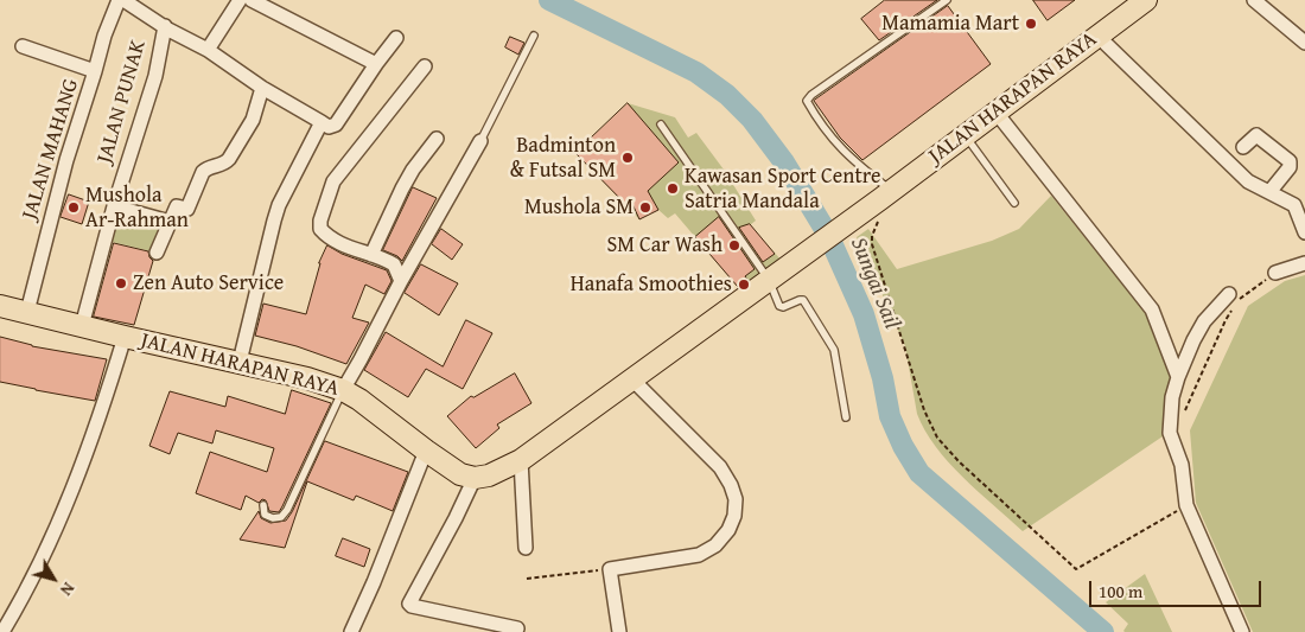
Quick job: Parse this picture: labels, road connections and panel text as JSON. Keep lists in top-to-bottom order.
{
  "streets": {
    "main road": ["JALAN HARAPAN RAYA"],
    "street": ["JALAN PUNAK", "JALAN MAHANG"]
  },
  "crossings": [
    ["JALAN HARAPAN RAYA", "JALAN PUNAK"],
    ["JALAN HARAPAN RAYA", "JALAN MAHANG"]
  ],
  "water": ["Sungai Sail"],
  "places": [
    "Mamamia Mart",
    "Badminton & Futsal SM",
    "Kawasan Sport Centre Satria Mandala",
    "Mushola Ar-Rahman",
    "Mushola SM",
    "SM Car Wash",
    "Zen Auto Service",
    "Hanafa Smoothies"
  ],
  "scale_bar": "100 m",
  "north": "bottom right"
}
